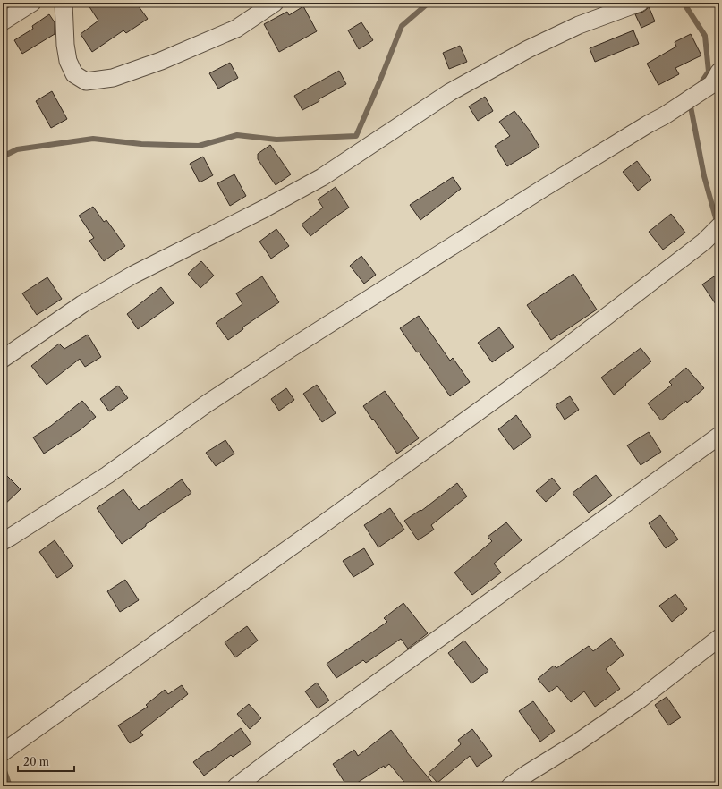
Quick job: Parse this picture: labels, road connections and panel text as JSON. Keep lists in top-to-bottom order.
{
  "scale_bar": "20 m"
}
